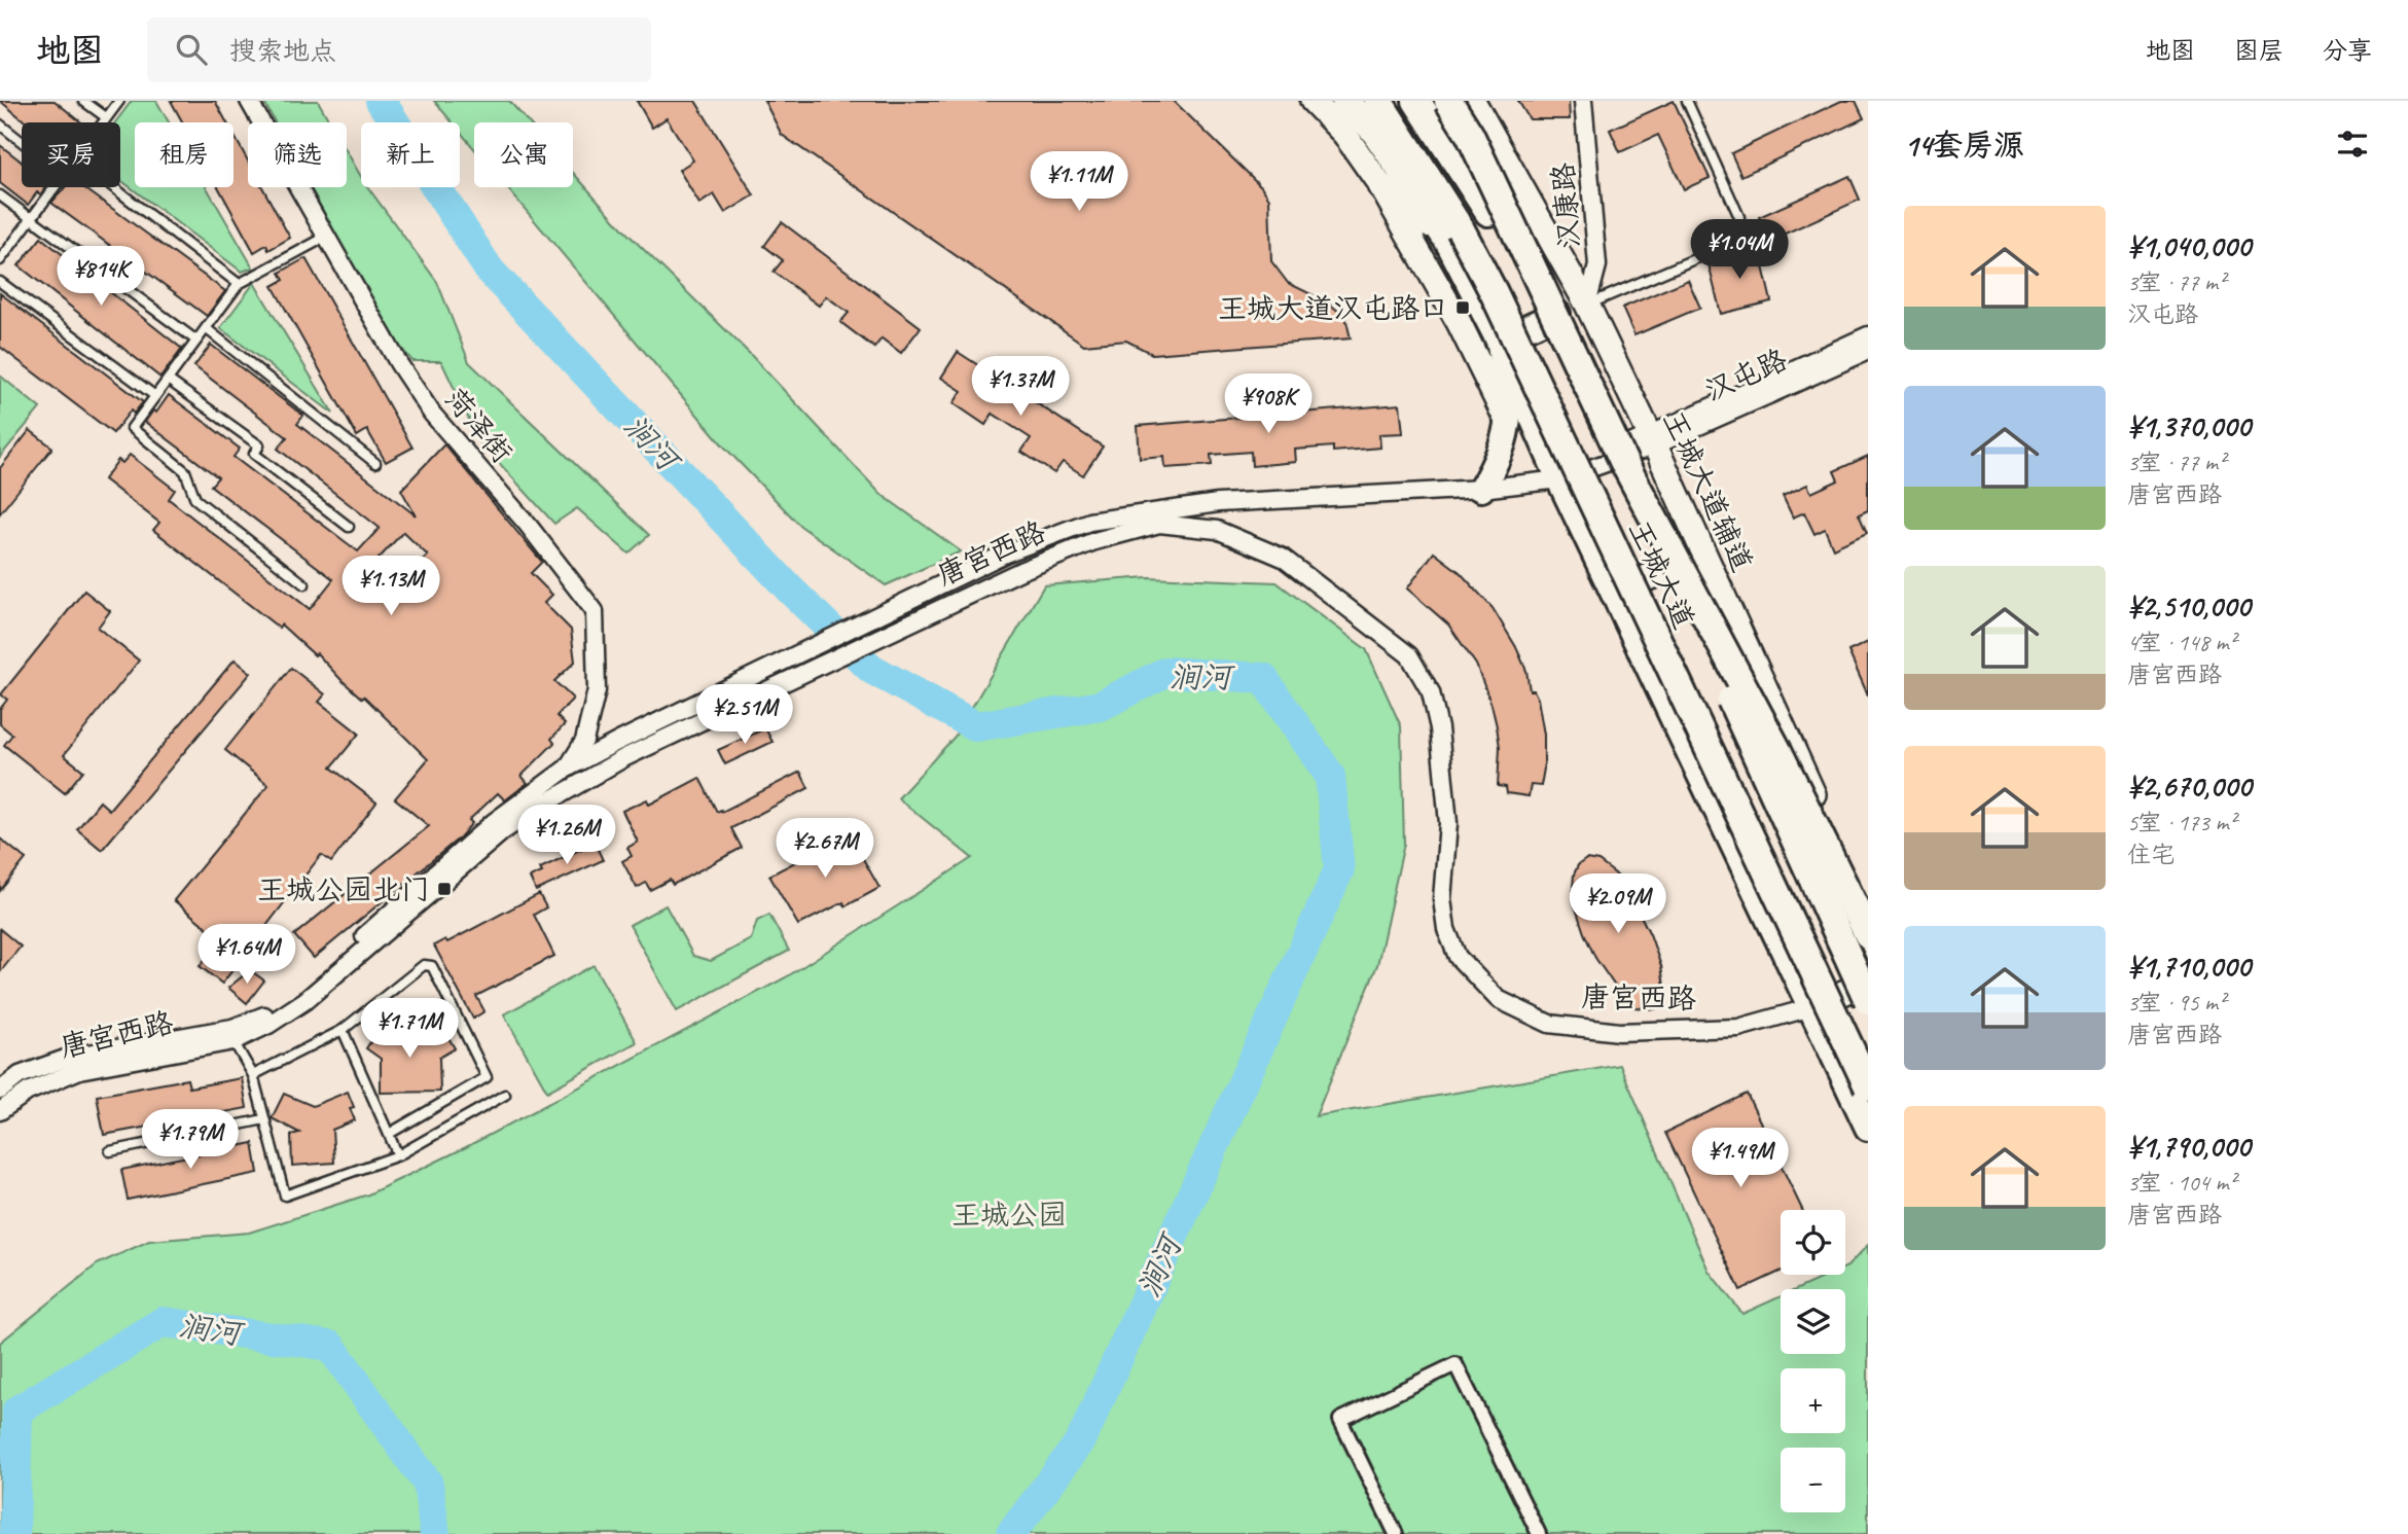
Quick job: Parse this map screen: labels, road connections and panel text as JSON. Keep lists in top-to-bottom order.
{
  "streets": {
    "highway": ["王城大道"],
    "main road": ["王城大道辅道", "唐宫西路"],
    "street": ["汉康路", "汉屯路", "菏泽街"]
  },
  "crossings": [
    ["汉康路", "王城大道辅道"],
    ["汉屯路", "王城大道辅道"],
    ["汉屯路", "唐宫西路"],
    ["汉屯路", "王城大道"],
    ["菏泽街", "唐宫西路"],
    ["王城大道辅道", "王城大道"],
    ["唐宫西路", "王城大道"]
  ],
  "water": ["涧河"],
  "parks": ["王城公园"],
  "places": {
    "transit": ["王城大道汉屯路口", "王城公园北门"]
  },
  "page": {
    "header": "地图",
    "search": "搜索地点",
    "nav": ["地图", "图层", "分享"],
    "heading": "14套房源",
    "chip": [
      "买房",
      "租房",
      "筛选",
      "新上",
      "公寓"
    ],
    "price": [
      "¥1.11M",
      "¥1.04M",
      "¥814K",
      "¥1.37M",
      "¥908K",
      "¥1.13M",
      "¥2.51M",
      "¥1.26M",
      "¥2.67M",
      "¥2.09M",
      "¥1.64M",
      "¥1.71M",
      "¥1.79M",
      "¥1.49M"
    ],
    "list": [
      {
        "name": "¥1,040,000",
        "note": "3室 · 77 m² · 汉屯路"
      },
      {
        "name": "¥1,370,000",
        "note": "3室 · 77 m² · 唐宫西路"
      },
      {
        "name": "¥2,510,000",
        "note": "4室 · 148 m² · 唐宫西路"
      },
      {
        "name": "¥2,670,000",
        "note": "5室 · 173 m² · 住宅"
      },
      {
        "name": "¥1,710,000",
        "note": "3室 · 95 m² · 唐宫西路"
      },
      {
        "name": "¥1,790,000",
        "note": "3室 · 104 m² · 唐宫西路"
      }
    ],
    "map_buttons": ["+", "−"]
  }
}
